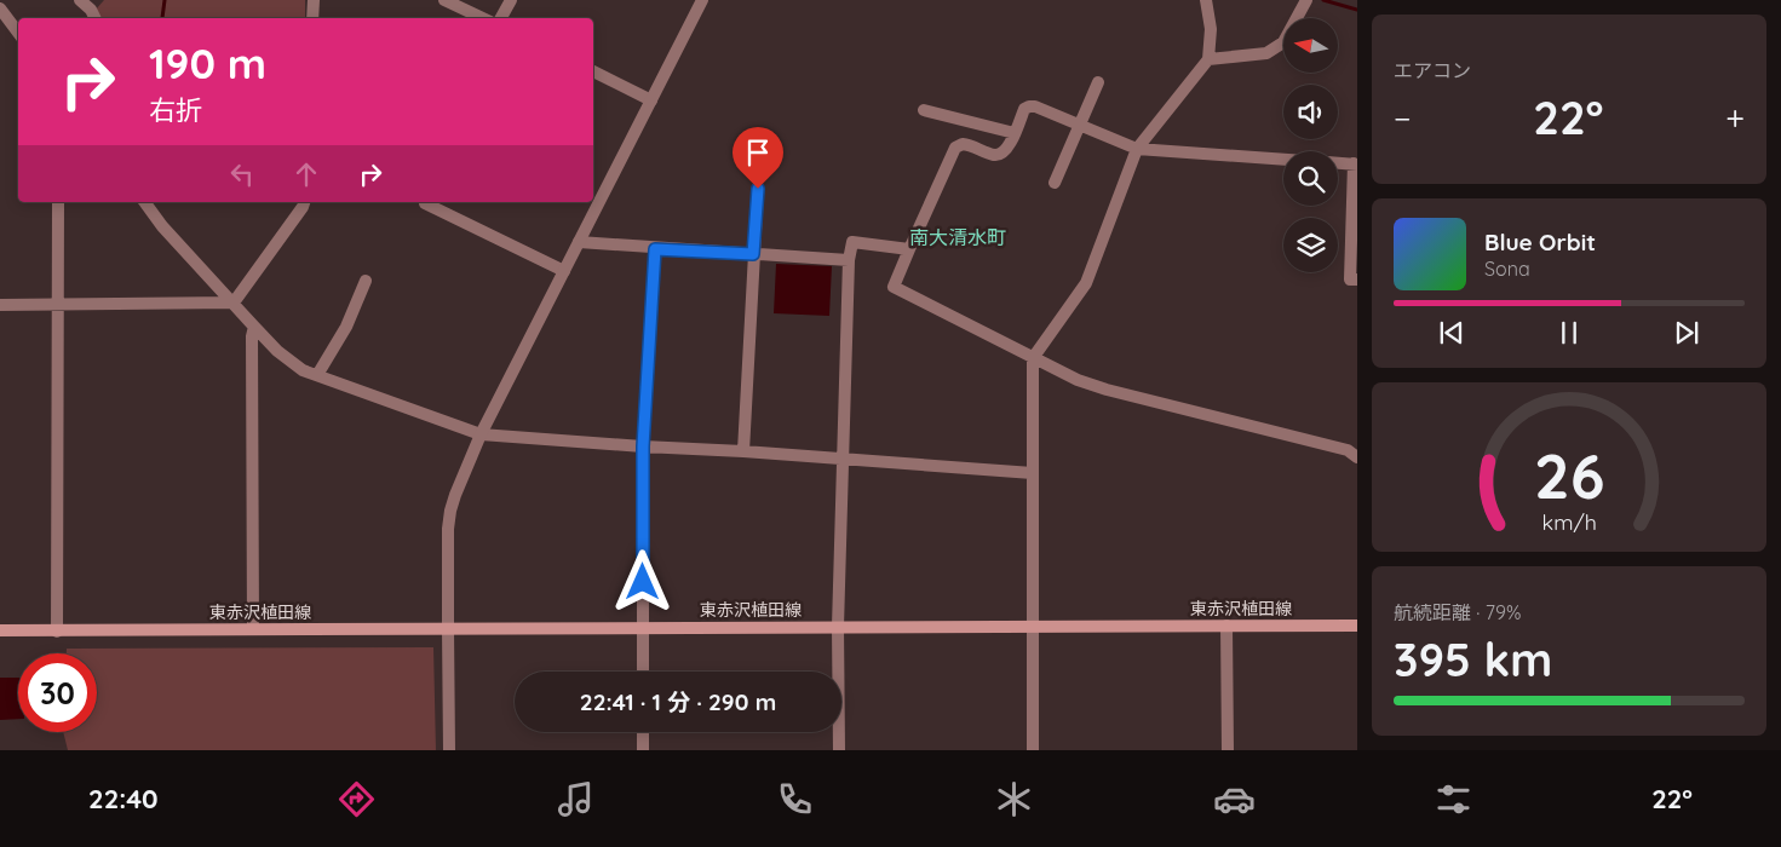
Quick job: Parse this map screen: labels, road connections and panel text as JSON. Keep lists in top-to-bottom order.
{
  "streets": {
    "main road": ["東赤沢植田線"]
  },
  "districts": ["南大清水町"],
  "north": "left",
  "page": {
    "tile": [
      "エアコン",
      ["航続距離 · 79%", "395 km"]
    ],
    "turn": ["190 m", "右折"],
    "heat": ["−", "22°", "+"],
    "song": ["Blue Orbit", "Sona"],
    "limit": "30",
    "trip": "22:41 · 1 分 · 290 m",
    "tabs": ["22:40", "22°"],
    "gauge": ["26", "km/h"]
  }
}
